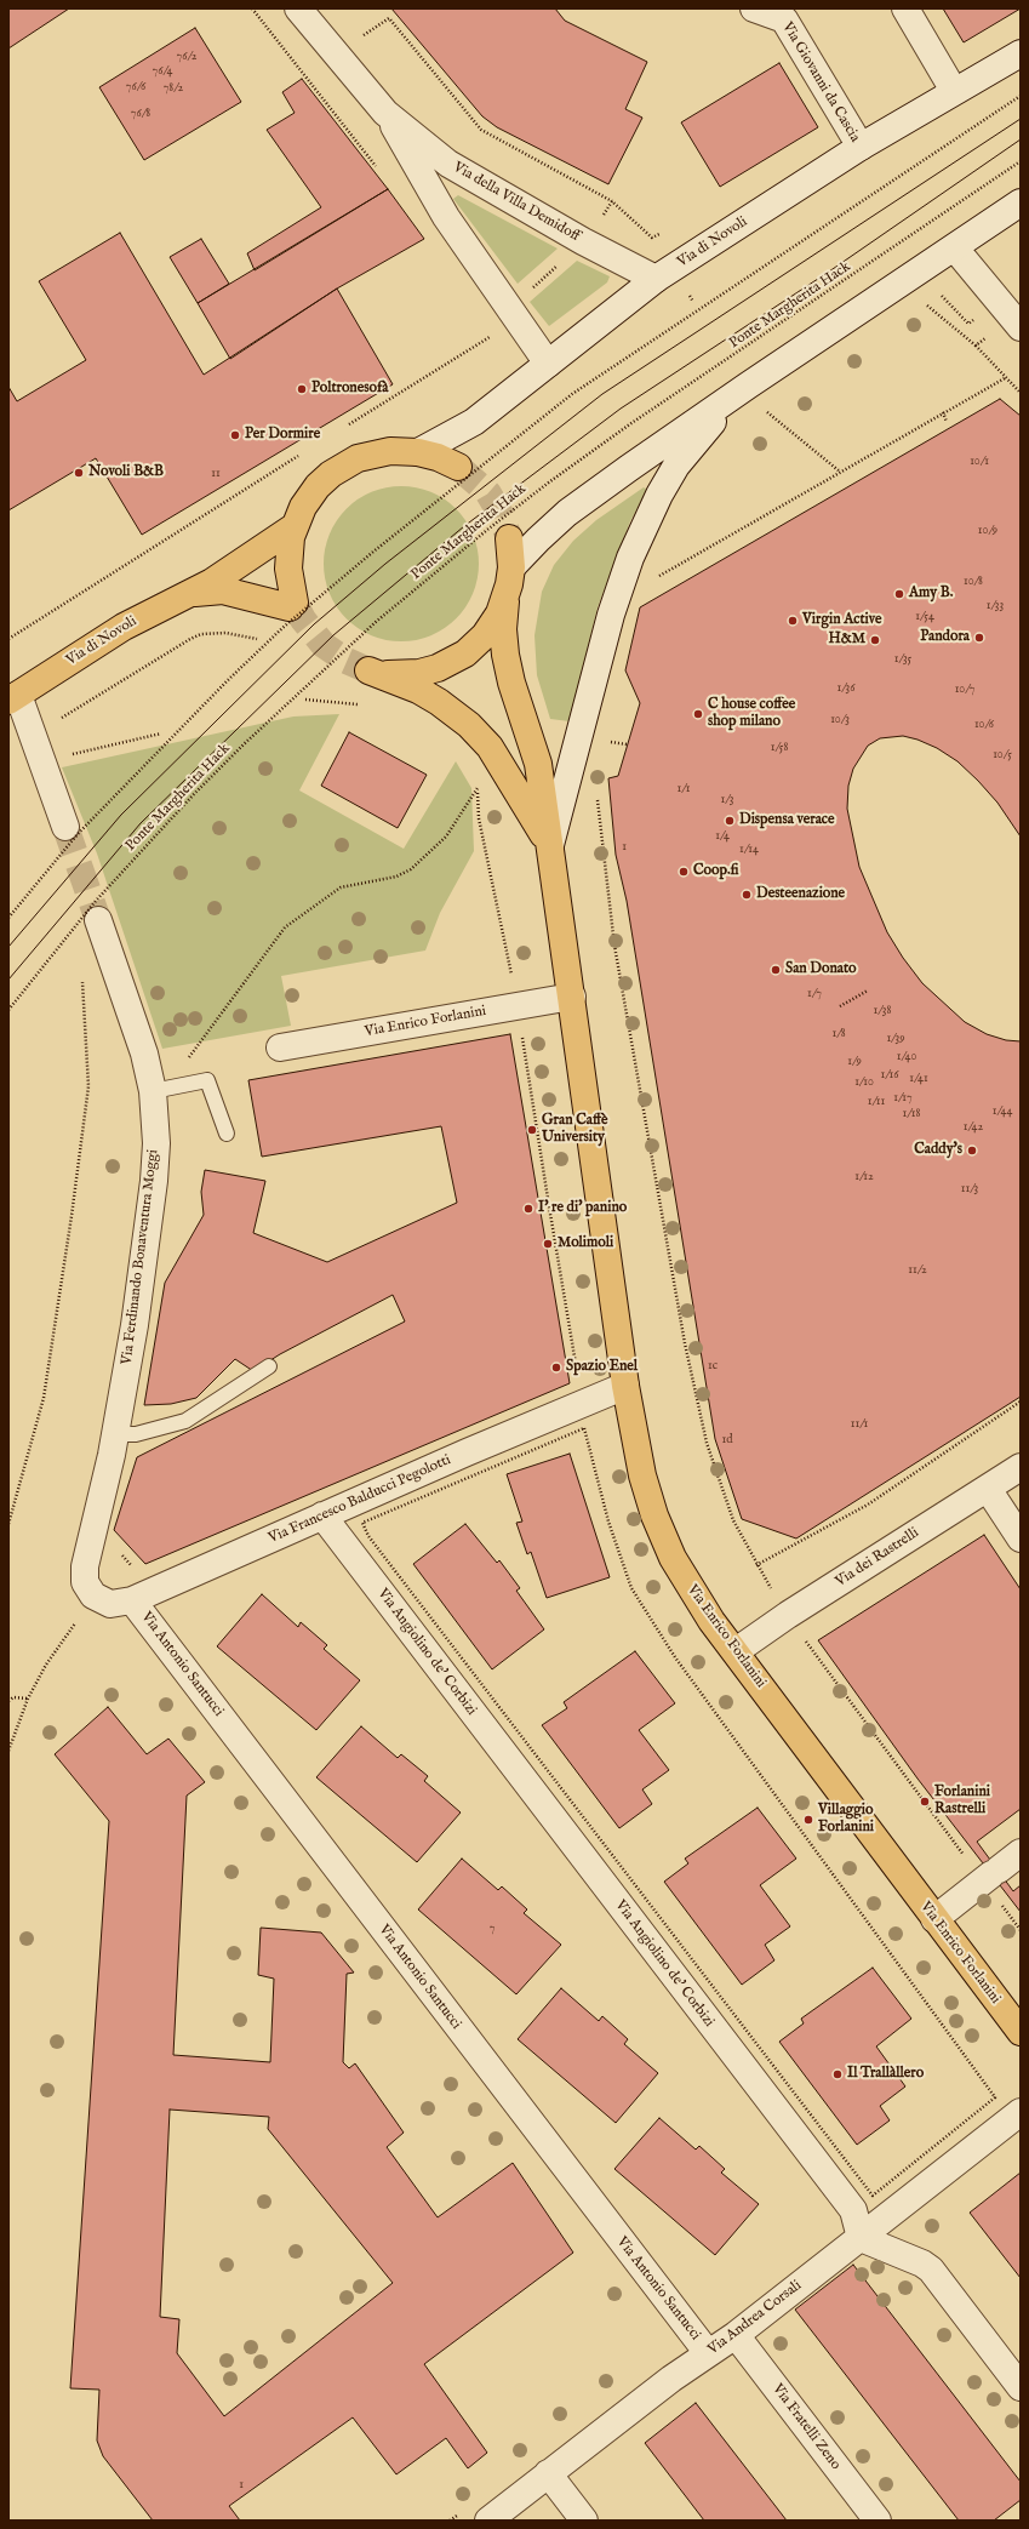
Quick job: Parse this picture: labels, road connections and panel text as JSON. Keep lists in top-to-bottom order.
{
  "streets": {
    "main road": ["Via di Novoli", "Via Enrico Forlanini"],
    "street": [
      "Via Giovanni da Cascia",
      "Via della Villa Demidoff",
      "Via Ferdinando Bonaventura Moggi",
      "Via Francesco Balducci Pegolotti",
      "Via dei Rastrelli",
      "Via Angiolino de' Corbizi",
      "Via Antonio Santucci",
      "Via Andrea Corsali",
      "Via Fratelli Zeno"
    ],
    "path": ["Ponte Margherita Hack"]
  },
  "crossings": [
    ["Via Giovanni da Cascia", "Via di Novoli"],
    ["Via della Villa Demidoff", "Via di Novoli"],
    ["Via Enrico Forlanini", "Via Francesco Balducci Pegolotti"],
    ["Via Enrico Forlanini", "Via dei Rastrelli"],
    ["Via Ferdinando Bonaventura Moggi", "Via Francesco Balducci Pegolotti"],
    ["Via Francesco Balducci Pegolotti", "Via Angiolino de' Corbizi"],
    ["Via Francesco Balducci Pegolotti", "Via Antonio Santucci"],
    ["Via Angiolino de' Corbizi", "Via Andrea Corsali"],
    ["Via Antonio Santucci", "Via Andrea Corsali"],
    ["Via Andrea Corsali", "Via Fratelli Zeno"]
  ],
  "places": [
    "Poltronesofà",
    "Per Dormire",
    "Novoli B&B",
    "Amy B.",
    "Virgin Active",
    "Pandora",
    "H&M",
    "C house coffee shop milano",
    "Dispensa verace",
    "Coop.fi",
    "Desteenazione",
    "San Donato",
    "Gran Caffè University",
    "Caddy's",
    "I' re di' panino",
    "Molimoli",
    "Spazio Enel",
    "Forlanini Rastrelli",
    "Villaggio Forlanini",
    "Il Trallàllero"
  ],
  "house_numbers": [
    "76/2",
    "76/4",
    "76/6",
    "78/2",
    "76/8",
    "10/1",
    "11",
    "10/9",
    "10/8",
    "1/33",
    "1/54",
    "1/35",
    "1/36",
    "10/7",
    "10/3",
    "10/6",
    "1/58",
    "10/5",
    "1/1",
    "1/3",
    "1/4",
    "1",
    "1/14",
    "1/7",
    "1/38",
    "1/8",
    "1/39",
    "1/40",
    "1/9",
    "1/16",
    "1/41",
    "1/10",
    "1/17",
    "1/11",
    "1/44",
    "1/18",
    "1/42",
    "1/12",
    "11/3",
    "11/2",
    "1c",
    "11/1",
    "1d",
    "7",
    "1"
  ]
}
